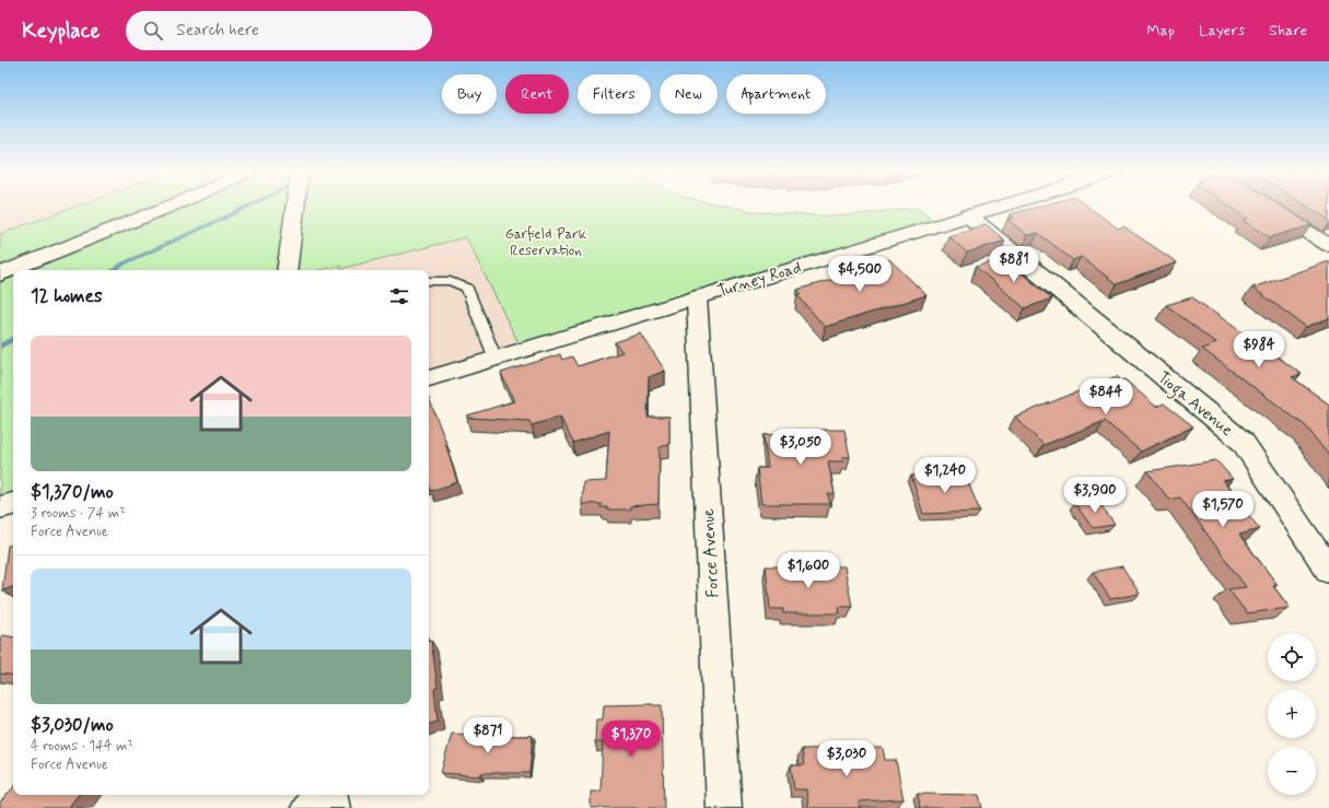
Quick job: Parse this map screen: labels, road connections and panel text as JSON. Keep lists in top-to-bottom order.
{
  "streets": {
    "main road": ["Turney Road", "Tioga Avenue", "Force Avenue"]
  },
  "crossings": [
    ["Turney Road", "Tioga Avenue"],
    ["Turney Road", "Force Avenue"]
  ],
  "parks": ["Garfield Park Reservation"],
  "page": {
    "header": "Keyplace",
    "search": "Search here",
    "nav": ["Map", "Layers", "Share"],
    "chip": [
      "Buy",
      "Rent",
      "Filters",
      "New",
      "Apartment"
    ],
    "price": [
      "$881",
      "$4,500",
      "$984",
      "$844",
      "$3,050",
      "$1,240",
      "$3,900",
      "$1,570",
      "$1,600",
      "$871",
      "$1,370",
      "$3,030"
    ],
    "heading": "12 homes",
    "list": [
      {
        "name": "$1,370/mo",
        "note": "3 rooms · 74 m² · Force Avenue"
      },
      {
        "name": "$3,030/mo",
        "note": "4 rooms · 144 m² · Force Avenue"
      }
    ],
    "map_buttons": ["+", "−"]
  }
}
